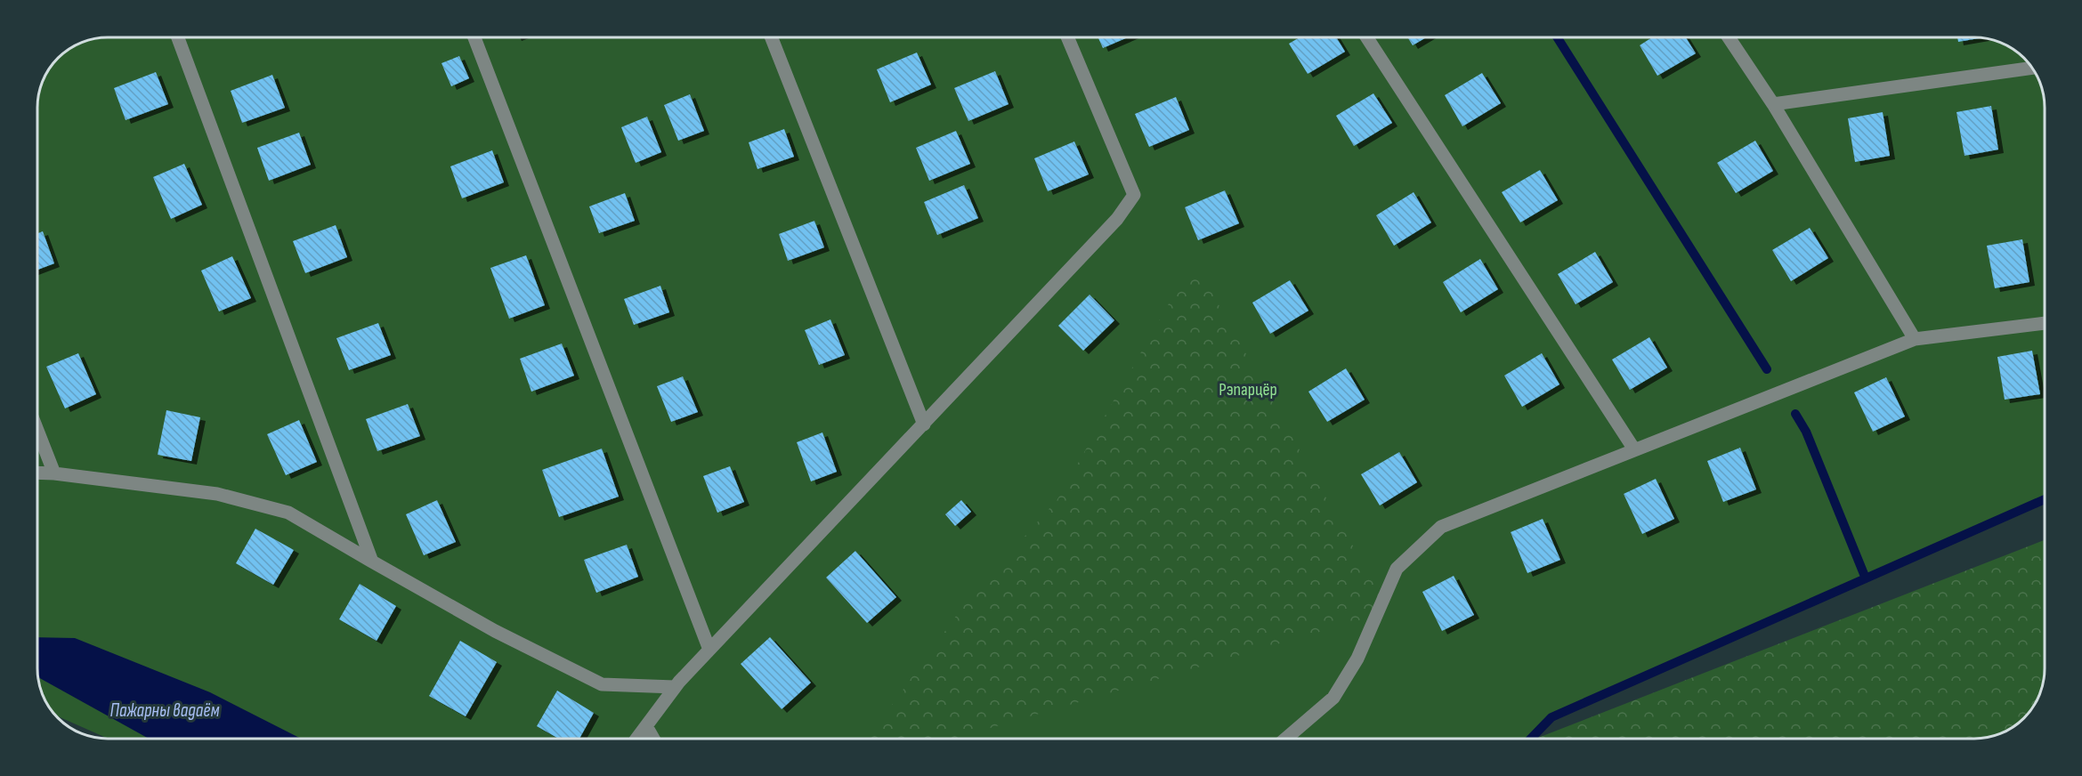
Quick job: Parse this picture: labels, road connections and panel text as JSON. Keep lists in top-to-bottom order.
{
  "water": ["Пажарны вадаём"],
  "parks": ["Рэпарцёр"]
}
